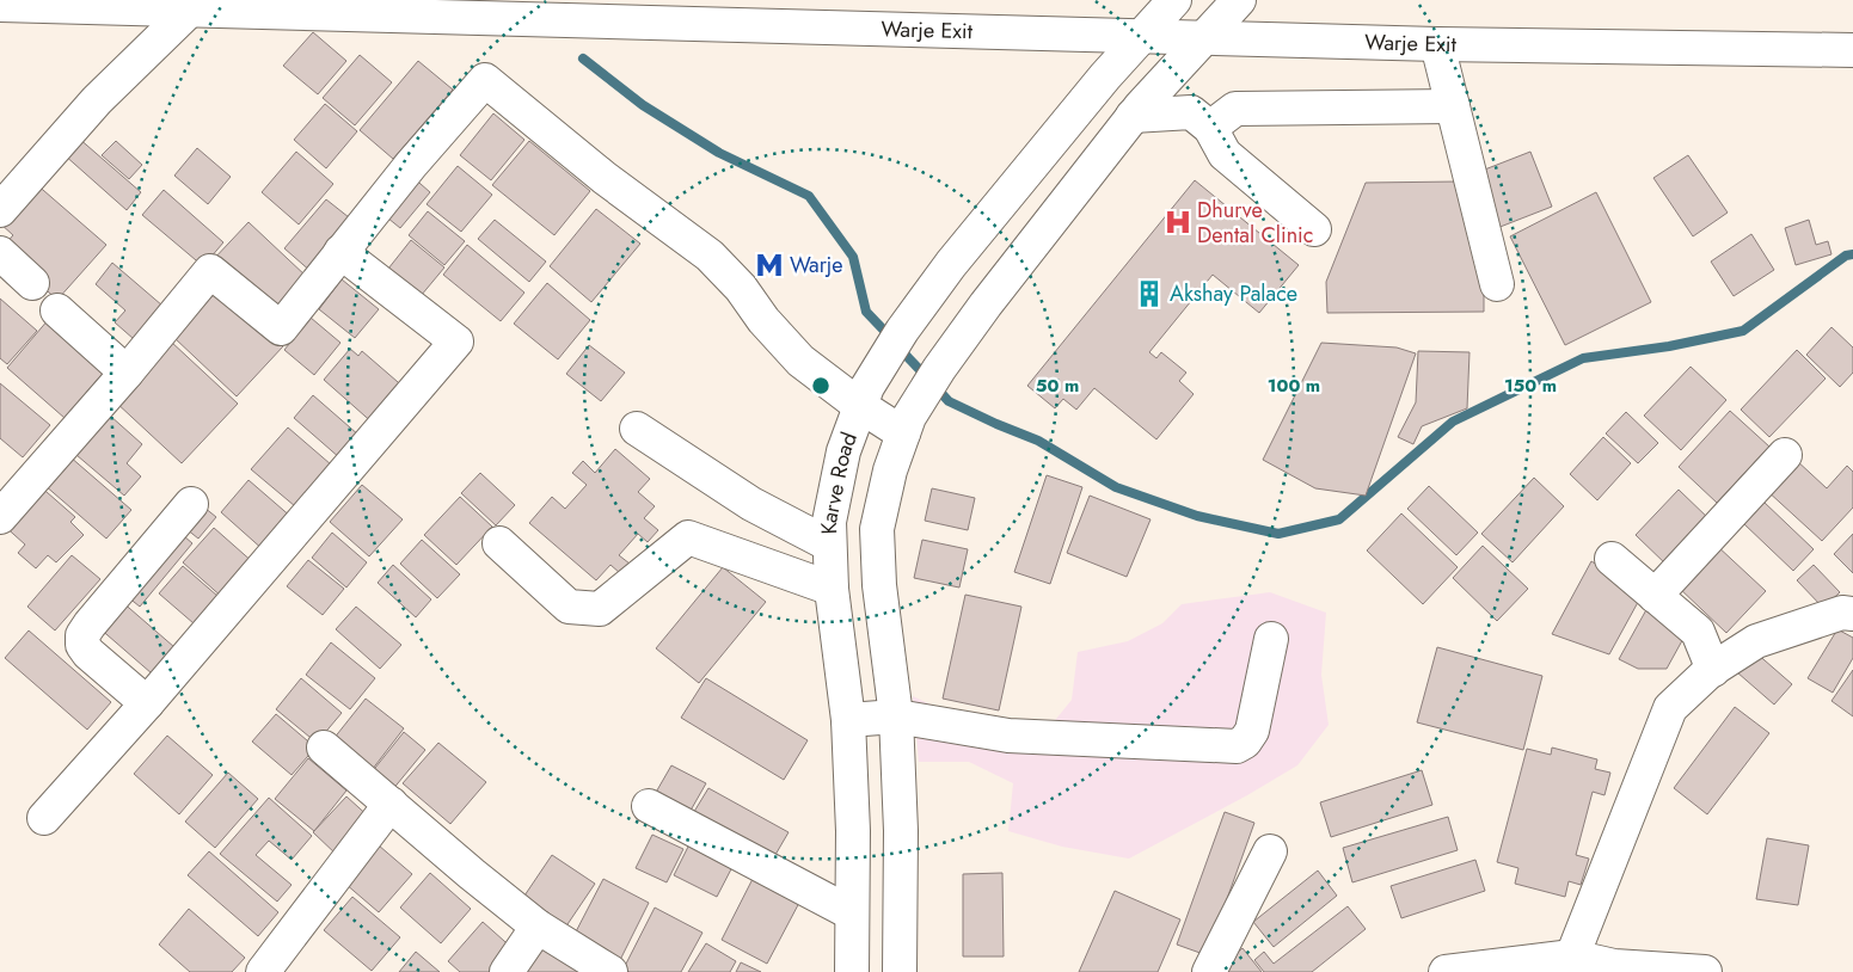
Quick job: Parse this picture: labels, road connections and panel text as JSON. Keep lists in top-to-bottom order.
{
  "streets": {
    "street": ["Warje Exit", "Karve Road"]
  },
  "crossings": [
    ["Warje Exit", "Karve Road"]
  ],
  "places": {
    "hospital": ["Dhurve Dental Clinic"],
    "metro station": ["Warje"],
    "building": ["Akshay Palace"]
  },
  "rings": ["50 m", "100 m", "150 m"]
}
